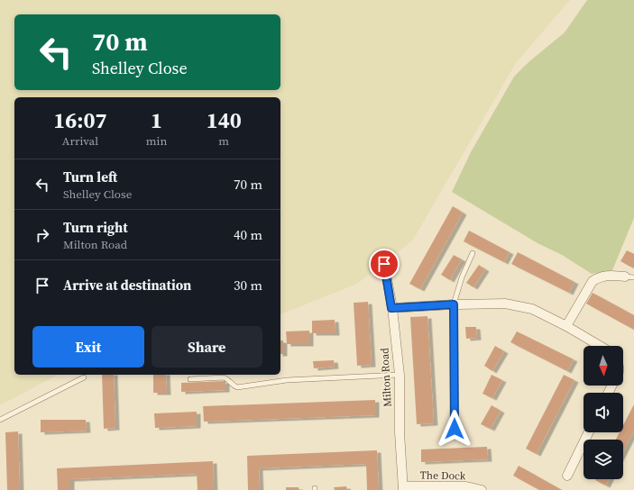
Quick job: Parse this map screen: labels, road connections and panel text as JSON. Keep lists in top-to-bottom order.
{
  "streets": {
    "street": ["Milton Road", "The Dock"]
  },
  "crossings": [
    ["Milton Road", "The Dock"]
  ],
  "north": "bottom",
  "page": {
    "turn": ["70 m", "Shelley Close"],
    "eta": [
      "16:07",
      "Arrival",
      "1",
      "min",
      "140",
      "m"
    ],
    "list": [
      {
        "name": "Turn left",
        "note": "Shelley Close",
        "value": "70 m"
      },
      {
        "name": "Turn right",
        "note": "Milton Road",
        "value": "40 m"
      },
      {
        "name": "Arrive at destination",
        "value": "30 m"
      }
    ],
    "buttons": ["Exit", "Share"]
  }
}
